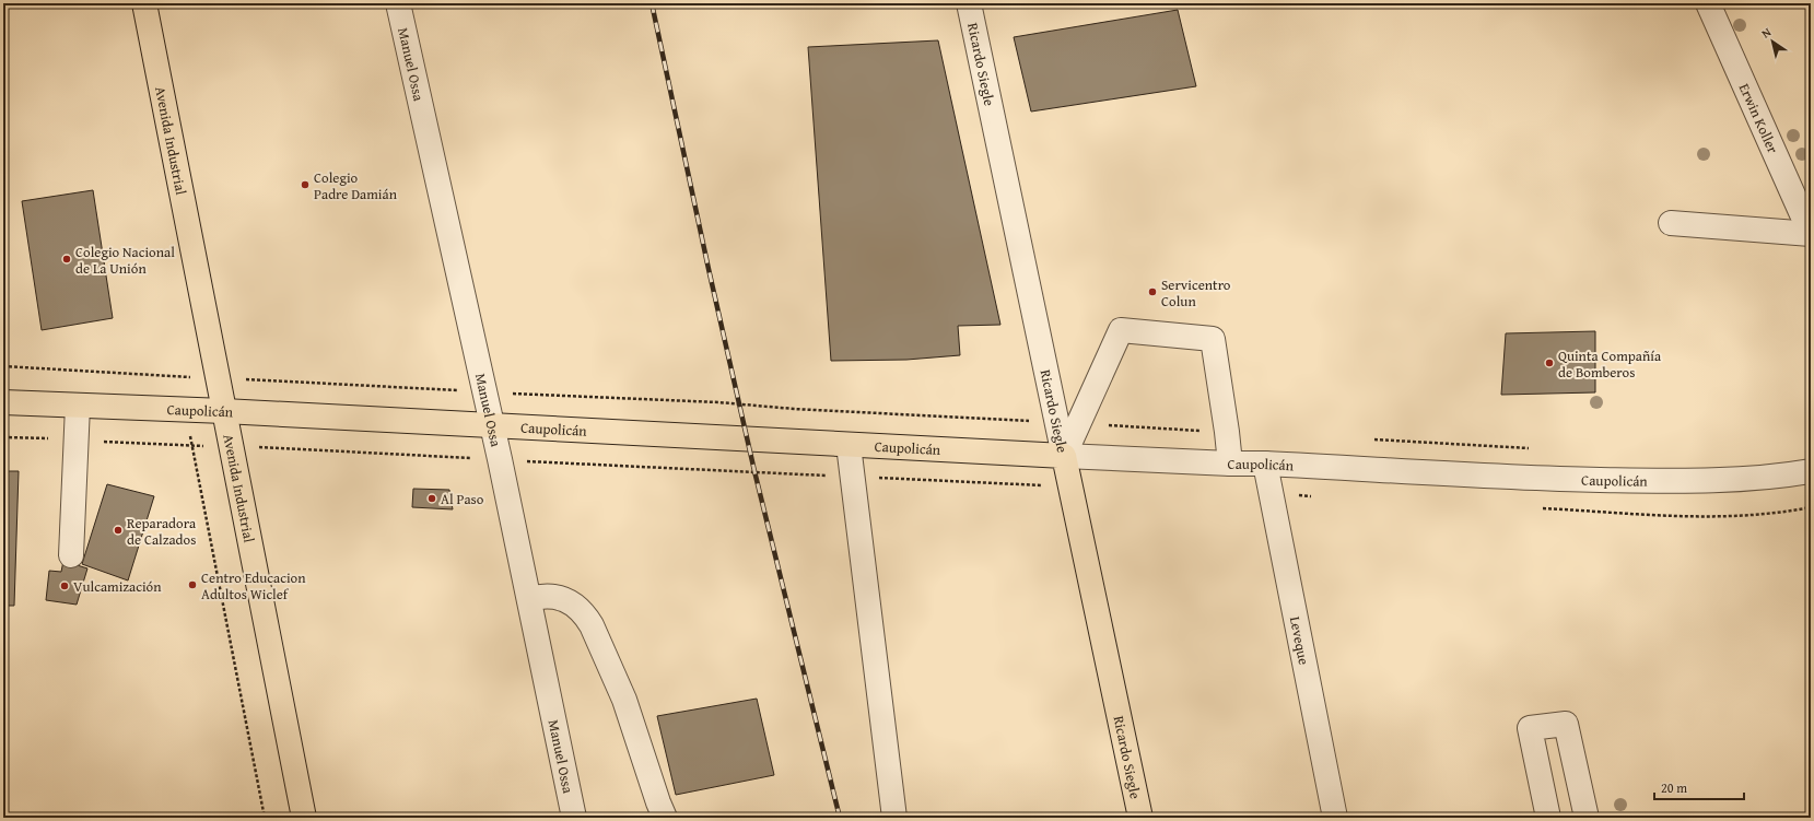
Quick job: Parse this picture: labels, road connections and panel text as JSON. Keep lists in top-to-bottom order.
{
  "streets": {
    "main road": ["Ricardo Siegle", "Avenida Industrial", "Caupolicán"],
    "street": ["Manuel Ossa", "Erwin Koller", "Leveque"]
  },
  "crossings": [
    ["Manuel Ossa", "Caupolicán"],
    ["Ricardo Siegle", "Caupolicán"],
    ["Avenida Industrial", "Caupolicán"],
    ["Caupolicán", "Leveque"]
  ],
  "places": [
    "Colegio Padre Damián",
    "Colegio Nacional de La Unión",
    "Servicentro Colun",
    "Quinta Compañía de Bomberos",
    "Al Paso",
    "Reparadora de Calzados",
    "Centro Educacion Adultos Wiclef",
    "Vulcamización"
  ],
  "scale_bar": "20 m",
  "north": "top left"
}
